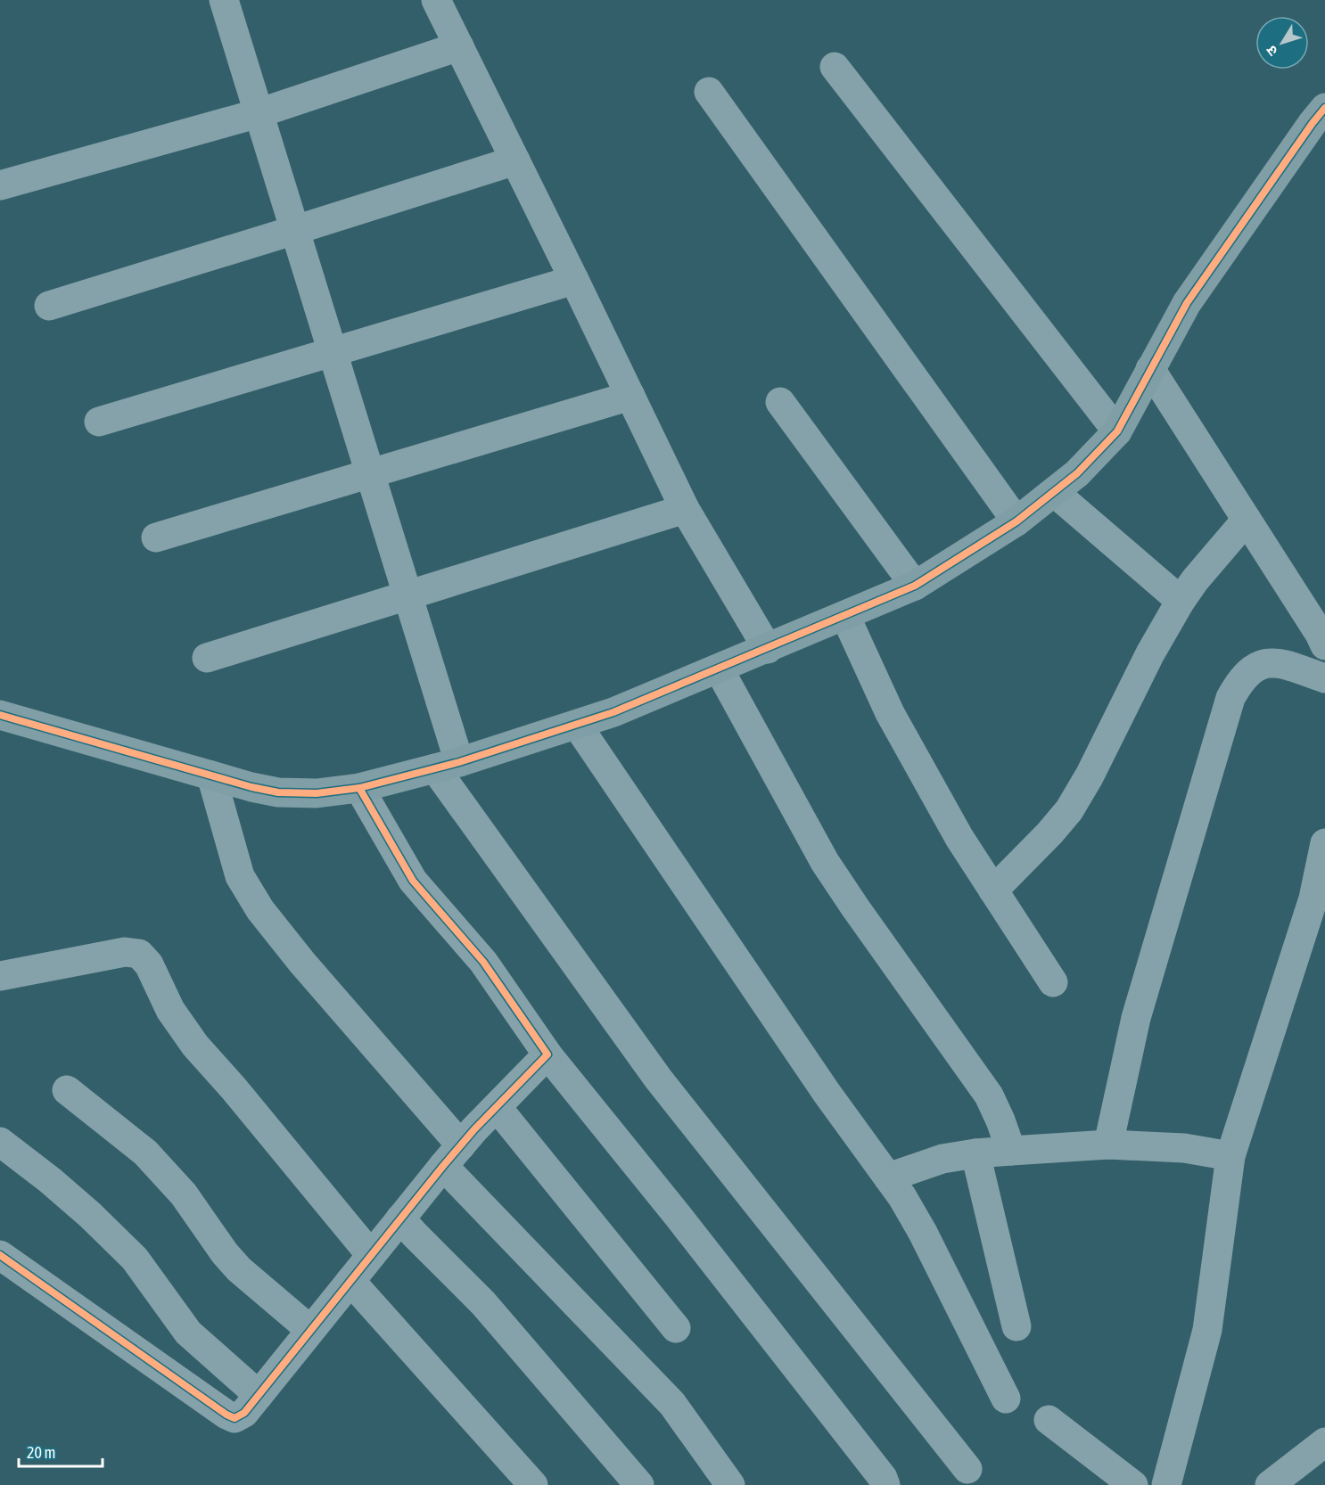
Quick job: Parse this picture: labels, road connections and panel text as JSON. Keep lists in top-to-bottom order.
{
  "scale_bar": "20 m",
  "north": "bottom left"
}
